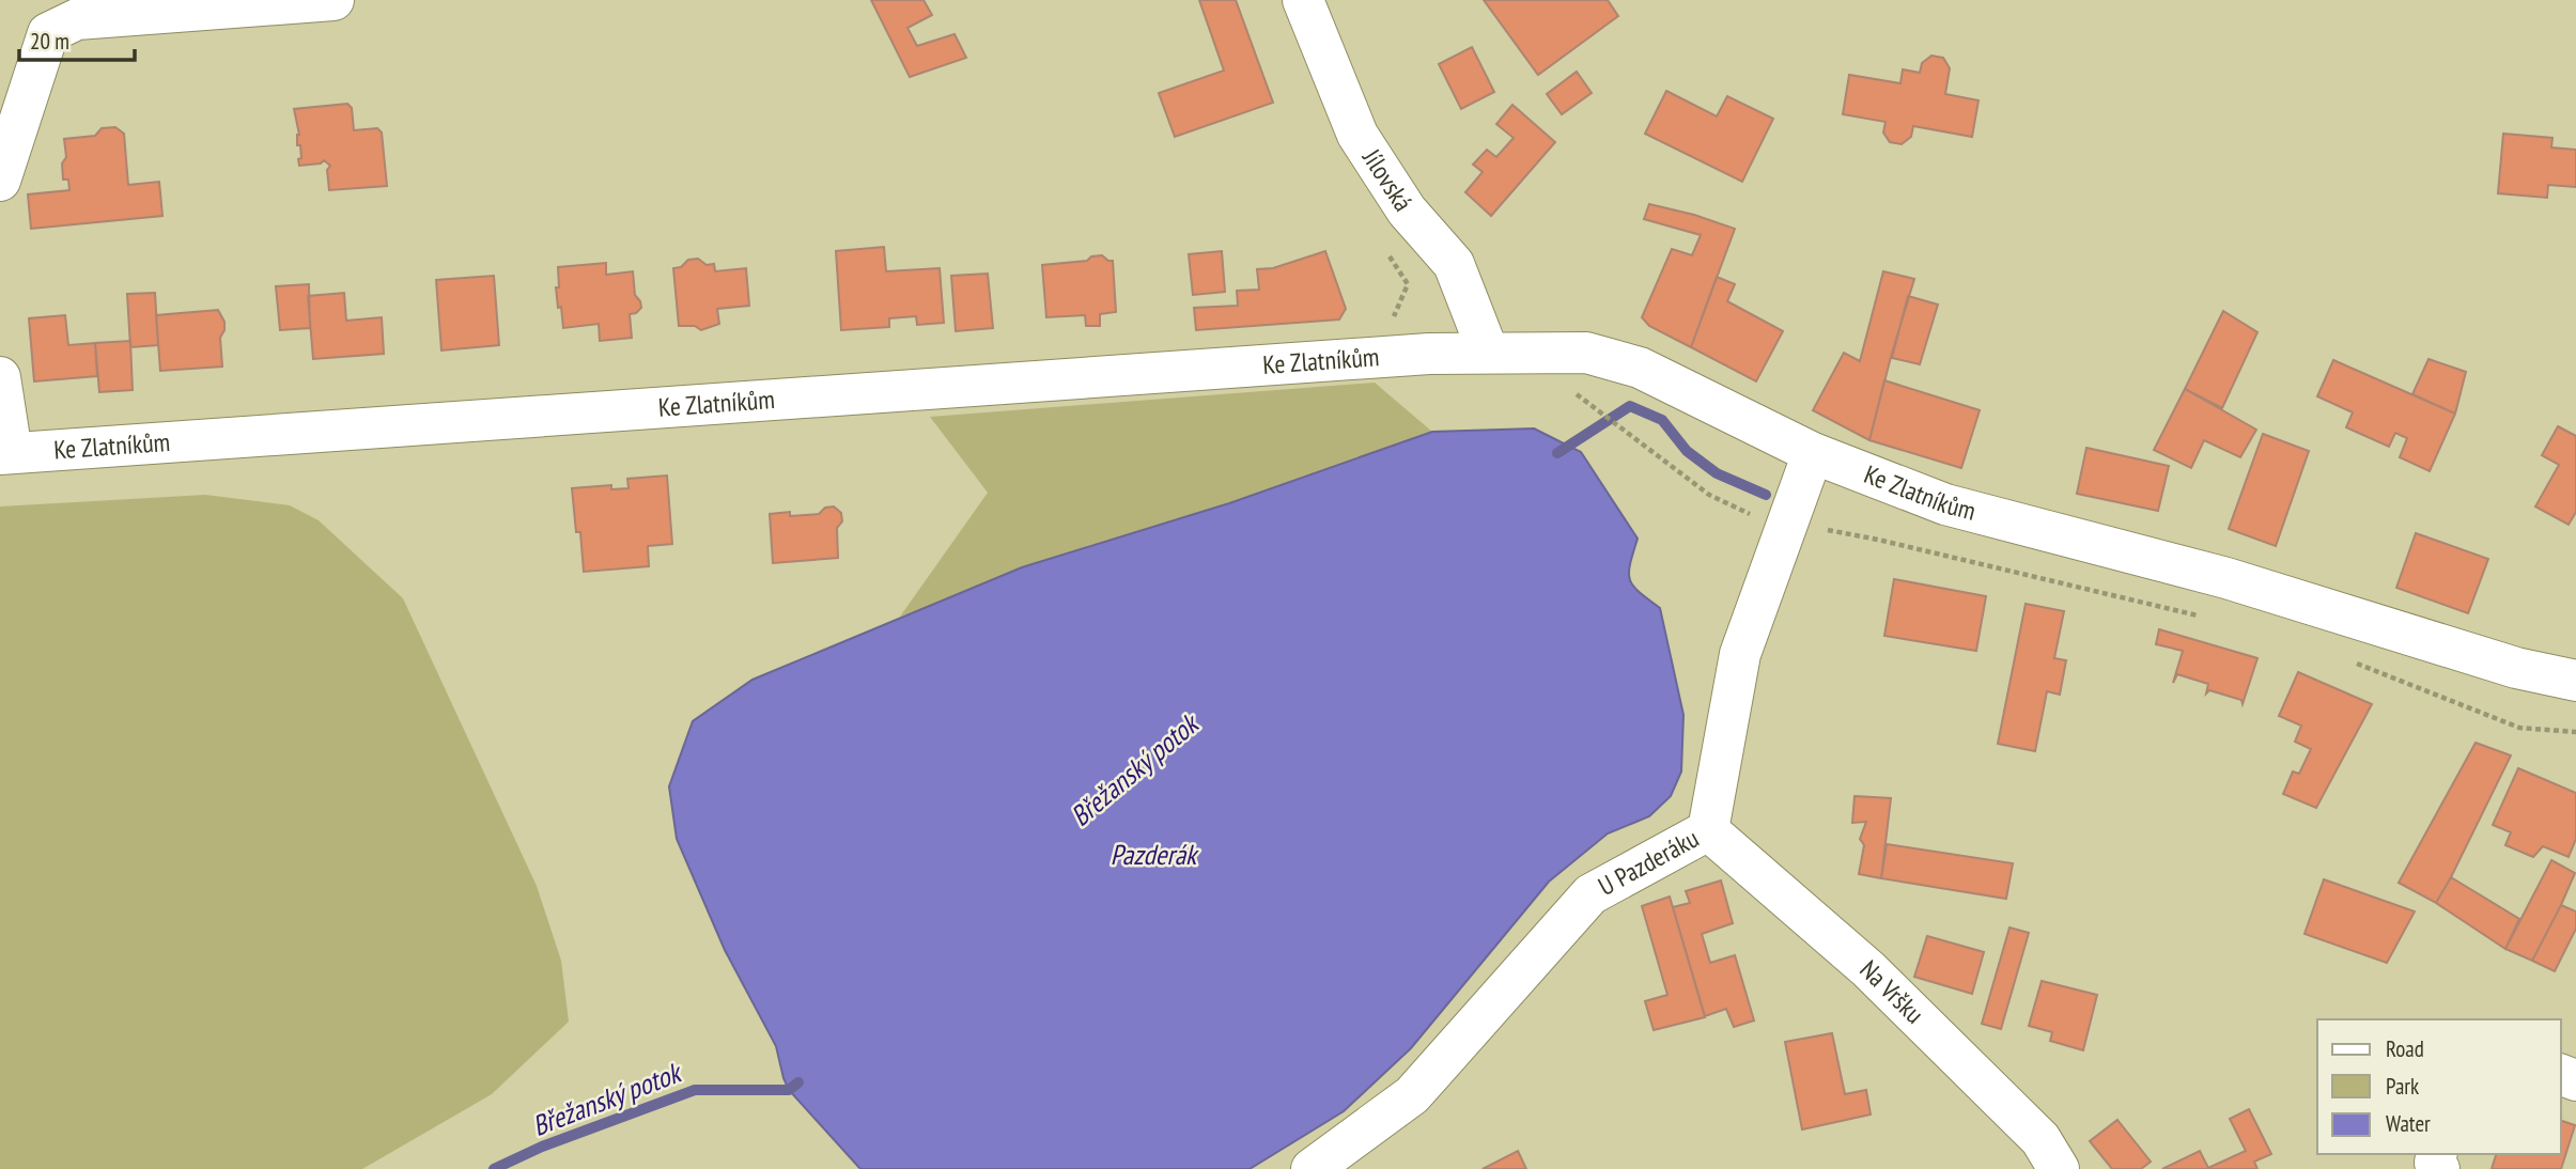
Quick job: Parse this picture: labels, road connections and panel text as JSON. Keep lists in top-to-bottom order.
{
  "streets": {
    "main road": [
      "Jílovská",
      "Ke Zlatníkům",
      "U Pazderáku",
      "Na Vršku"
    ]
  },
  "crossings": [
    ["Jílovská", "Ke Zlatníkům"],
    ["Ke Zlatníkům", "U Pazderáku"],
    ["U Pazderáku", "Na Vršku"]
  ],
  "water": ["Břežanský potok", "Pazderák"],
  "legend": ["Road", "Park", "Water"],
  "scale_bar": "20 m"
}
